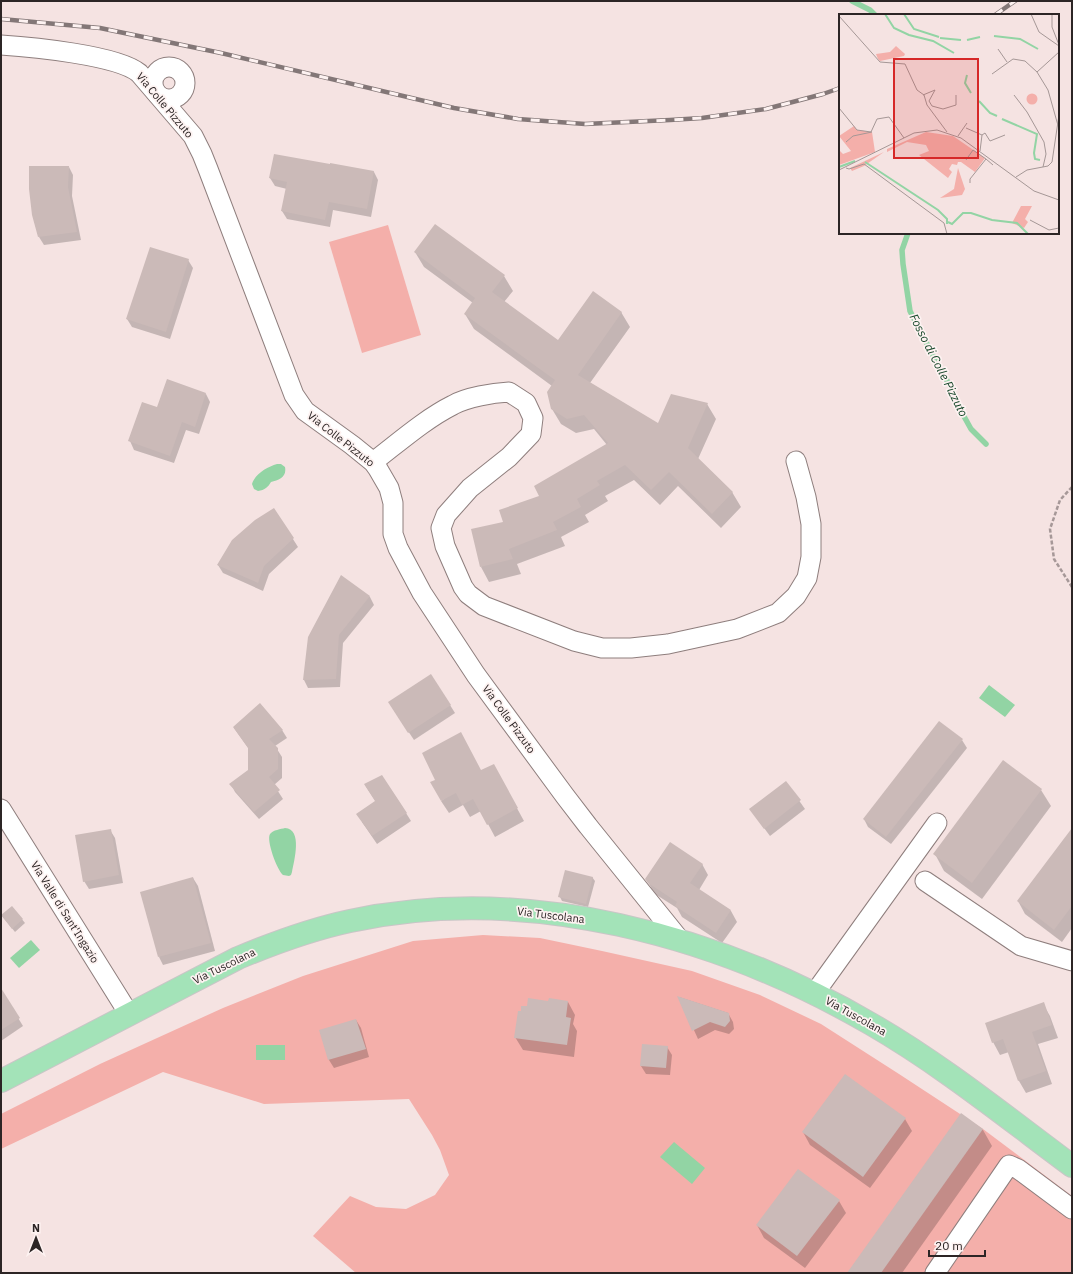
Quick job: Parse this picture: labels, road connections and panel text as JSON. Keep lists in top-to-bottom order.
{
  "streets": {
    "main road": ["Via Tuscolana"],
    "street": ["Via Colle Pizzuto", "Via Valle di Sant'Ingazio"]
  },
  "crossings": [
    ["Via Colle Pizzuto", "Via Tuscolana"],
    ["Via Valle di Sant'Ingazio", "Via Tuscolana"]
  ],
  "water": ["Fosso di Colle Pizzuto"],
  "scale_bar": "20 m",
  "north": "top"
}
